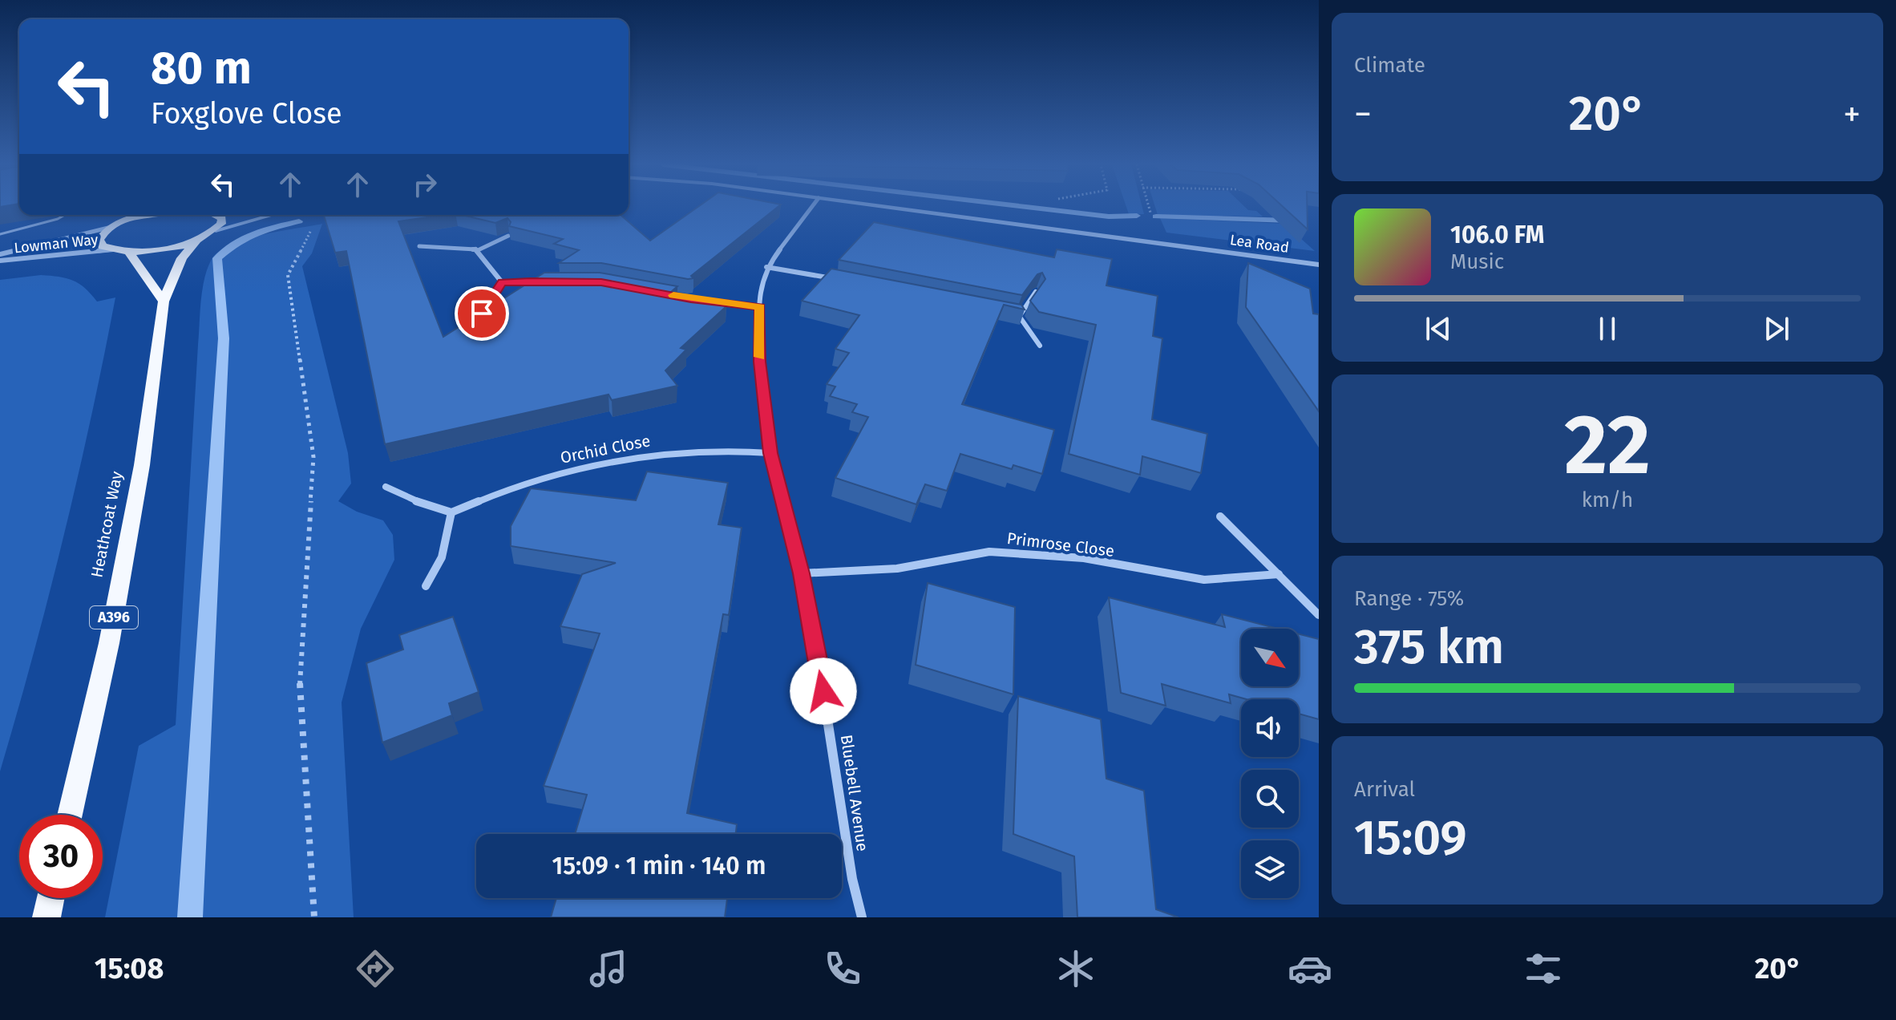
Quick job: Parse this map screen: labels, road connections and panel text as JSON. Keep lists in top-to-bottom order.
{
  "streets": {
    "main road": ["Heathcoat Way", "A396"],
    "street": [
      "Lowman Way",
      "Lea Road",
      "Orchid Close",
      "Primrose Close",
      "Bluebell Avenue"
    ]
  },
  "crossings": [
    ["Orchid Close", "Bluebell Avenue"],
    ["Primrose Close", "Bluebell Avenue"]
  ],
  "north": "bottom right",
  "page": {
    "tile": [
      "Climate",
      ["22", "km/h"],
      ["Range · 75%", "375 km"],
      ["Arrival", "15:09"]
    ],
    "turn": ["80 m", "Foxglove Close"],
    "heat": ["−", "20°", "+"],
    "song": ["106.0 FM", "Music"],
    "limit": "30",
    "trip": "15:09 · 1 min · 140 m",
    "tabs": ["15:08", "20°"]
  }
}
